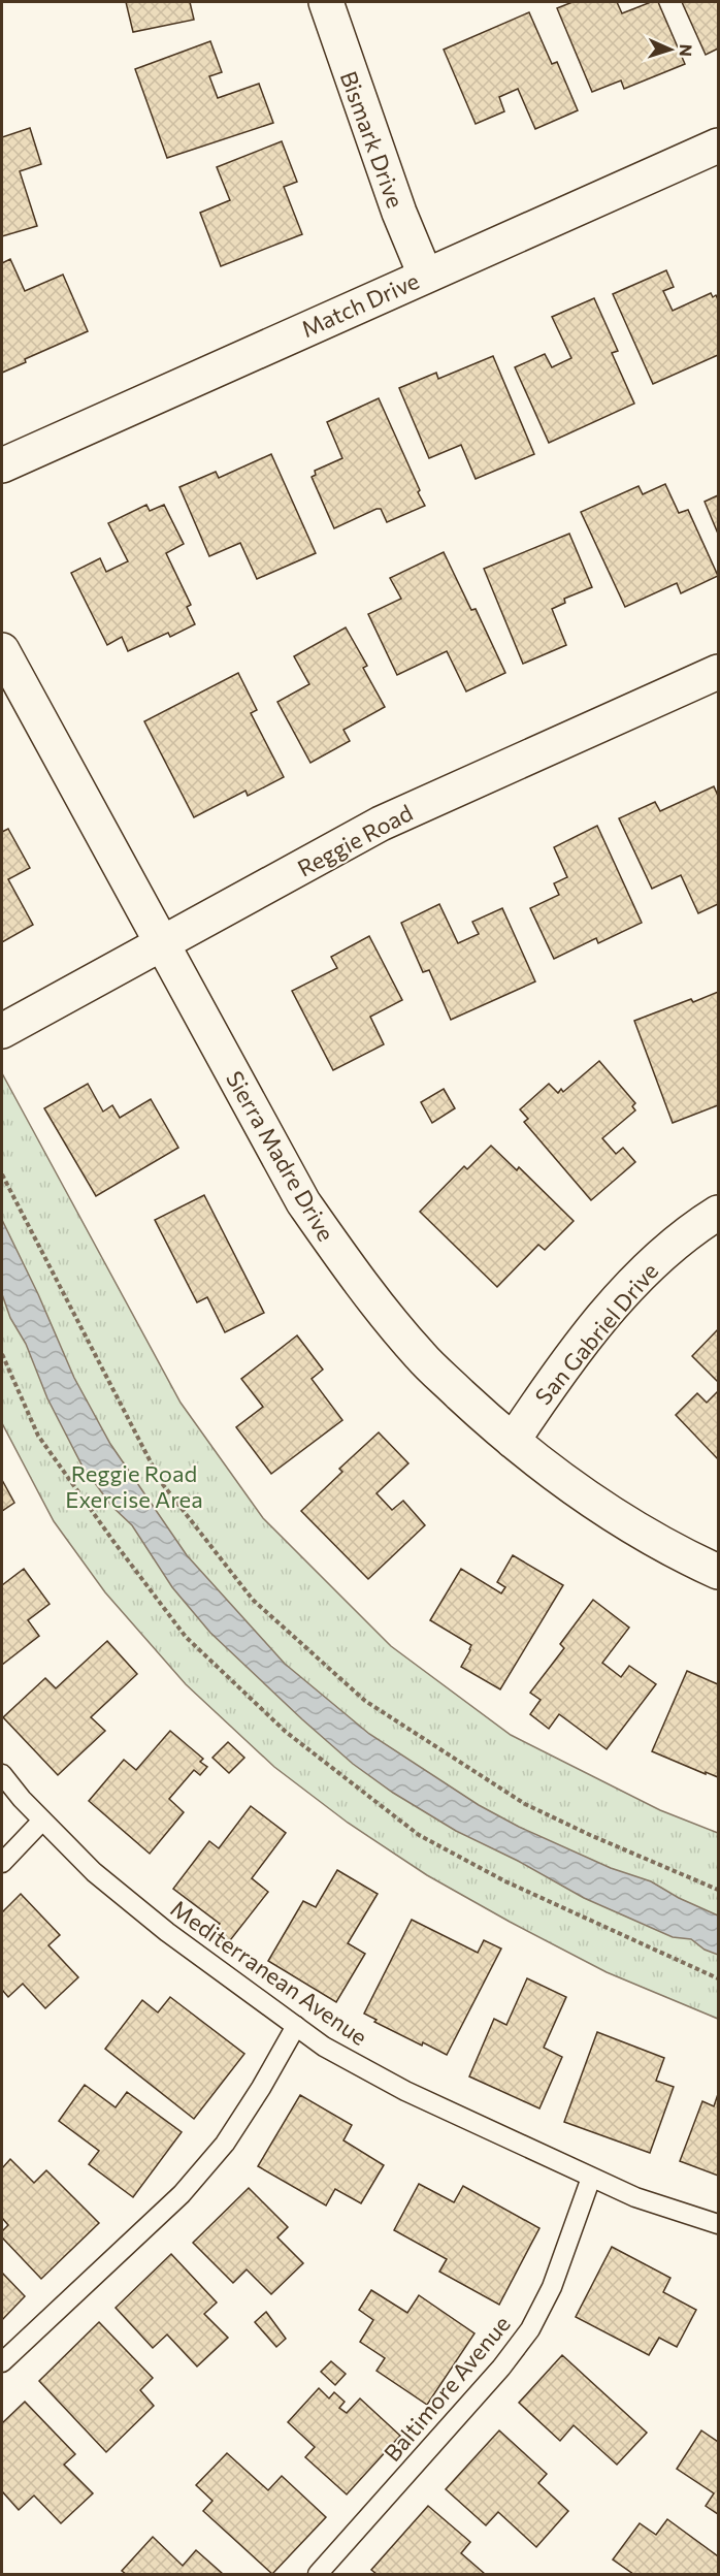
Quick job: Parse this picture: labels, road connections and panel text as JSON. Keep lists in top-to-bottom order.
{
  "streets": {
    "street": [
      "Bismark Drive",
      "Match Drive",
      "Reggie Road",
      "Sierra Madre Drive",
      "San Gabriel Drive"
    ],
    "lane": ["Mediterranean Avenue", "Baltimore Avenue"]
  },
  "crossings": [
    ["Bismark Drive", "Match Drive"],
    ["Reggie Road", "Sierra Madre Drive"],
    ["Sierra Madre Drive", "San Gabriel Drive"],
    ["Mediterranean Avenue", "Baltimore Avenue"]
  ],
  "parks": ["Reggie Road Exercise Area"],
  "north": "right"
}
